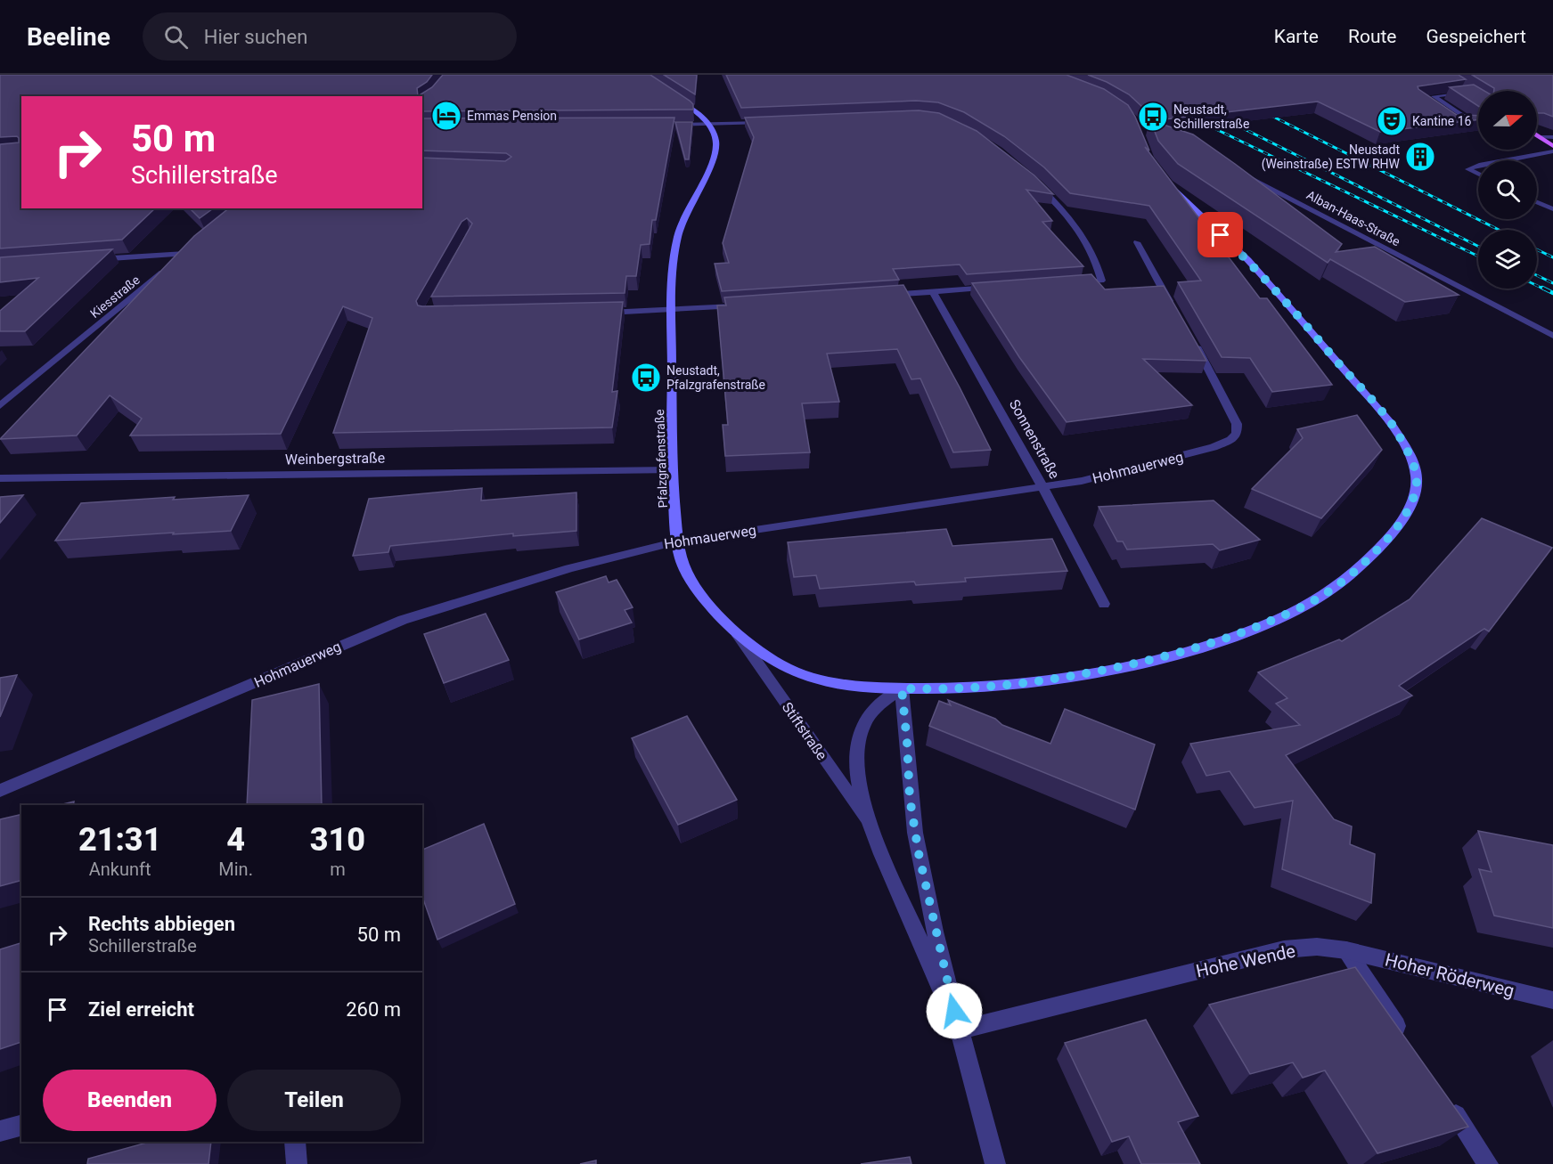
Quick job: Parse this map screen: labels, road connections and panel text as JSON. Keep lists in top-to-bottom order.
{
  "streets": {
    "street": [
      "Alban-Haas-Straße",
      "Kiesstraße",
      "Sonnenstraße",
      "Weinbergstraße",
      "Pfalzgrafenstraße",
      "Hohmauerweg",
      "Stiftstraße",
      "Hohe Wende",
      "Hoher Röderweg"
    ]
  },
  "crossings": [
    ["Sonnenstraße", "Hohmauerweg"],
    ["Weinbergstraße", "Pfalzgrafenstraße"],
    ["Pfalzgrafenstraße", "Hohmauerweg"],
    ["Pfalzgrafenstraße", "Stiftstraße"],
    ["Stiftstraße", "Hohe Wende"],
    ["Hohe Wende", "Hoher Röderweg"]
  ],
  "places": {
    "hotel": ["Emmas Pension"],
    "bus stop": ["Neustadt, Schillerstraße", "Neustadt, Pfalzgrafenstraße"],
    "theatre": ["Kantine 16"],
    "building": ["Neustadt (Weinstraße) ESTW RHW"]
  },
  "north": "right",
  "page": {
    "header": "Beeline",
    "search": "Hier suchen",
    "nav": ["Karte", "Route", "Gespeichert"],
    "turn": ["50 m", "Schillerstraße"],
    "eta": [
      "21:31",
      "Ankunft",
      "4",
      "Min.",
      "310",
      "m"
    ],
    "list": [
      {
        "name": "Rechts abbiegen",
        "note": "Schillerstraße",
        "value": "50 m"
      },
      {
        "name": "Ziel erreicht",
        "value": "260 m"
      }
    ],
    "buttons": ["Beenden", "Teilen"]
  }
}
